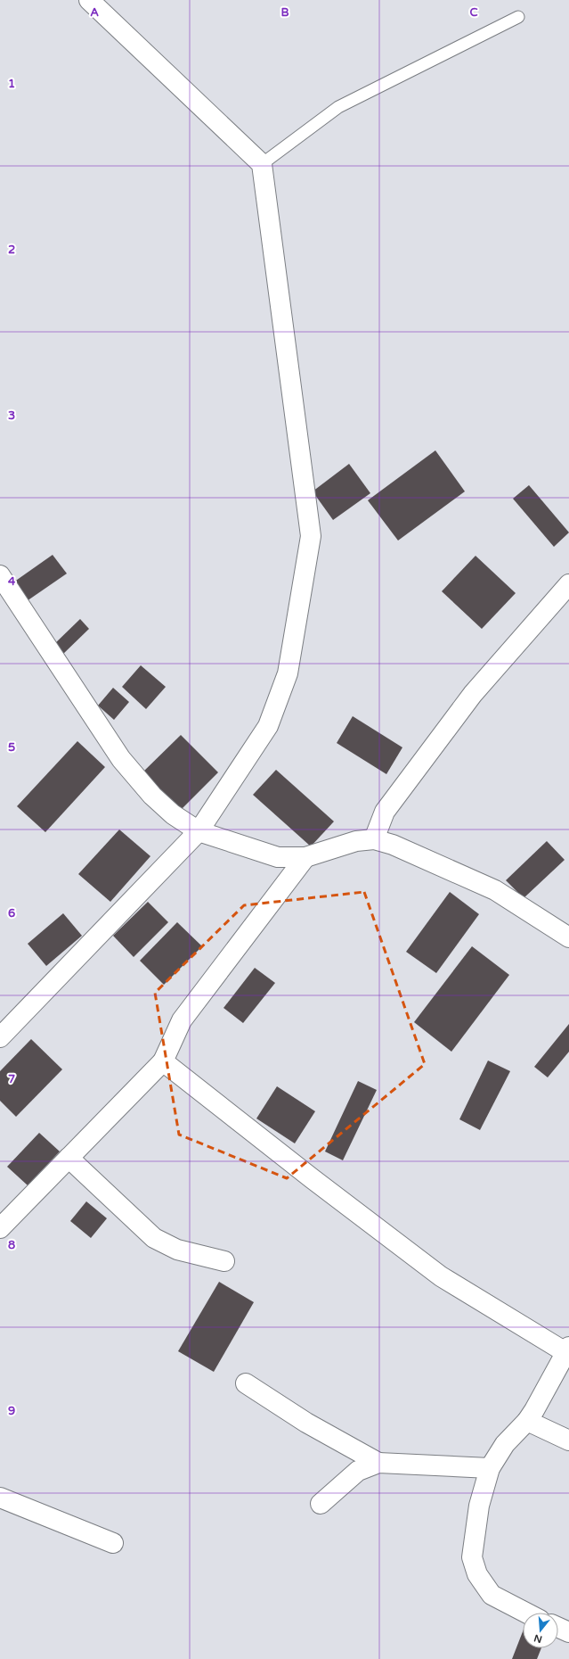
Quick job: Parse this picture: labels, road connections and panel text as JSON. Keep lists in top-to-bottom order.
{
  "north": "bottom",
  "grid": {
    "columns": ["A", "B", "C"],
    "rows": [
      "1",
      "2",
      "3",
      "4",
      "5",
      "6",
      "7",
      "8",
      "9"
    ]
  }
}
